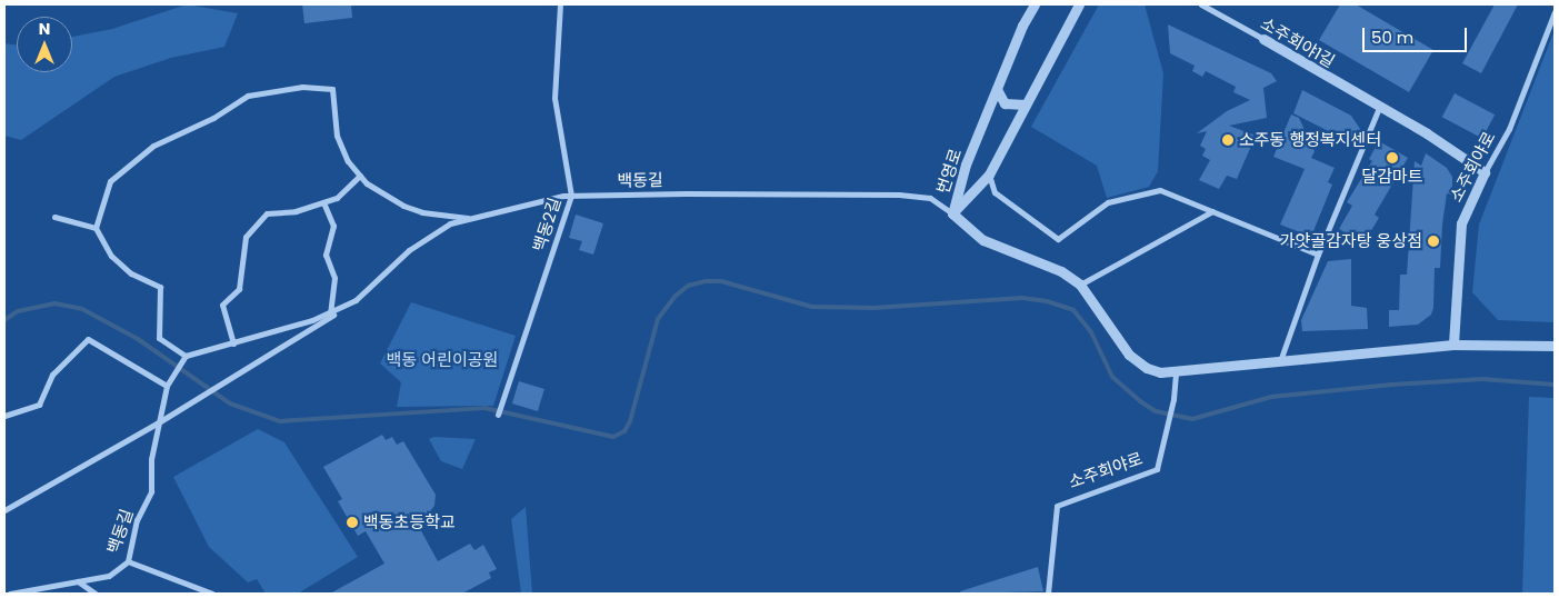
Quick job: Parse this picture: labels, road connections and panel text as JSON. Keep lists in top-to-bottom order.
{
  "streets": {
    "street": [
      "소주회야1길",
      "소주회야로",
      "번영로",
      "백동길",
      "백동2길"
    ]
  },
  "crossings": [
    ["소주회야1길", "소주회야로"],
    ["번영로", "백동길"],
    ["백동길", "백동2길"]
  ],
  "parks": ["백동 어린이공원"],
  "places": [
    "소주동 행정복지센터",
    "달감마트",
    "가얏골감자탕 웅상점",
    "백동초등학교"
  ],
  "scale_bar": "50 m",
  "north": "top"
}
